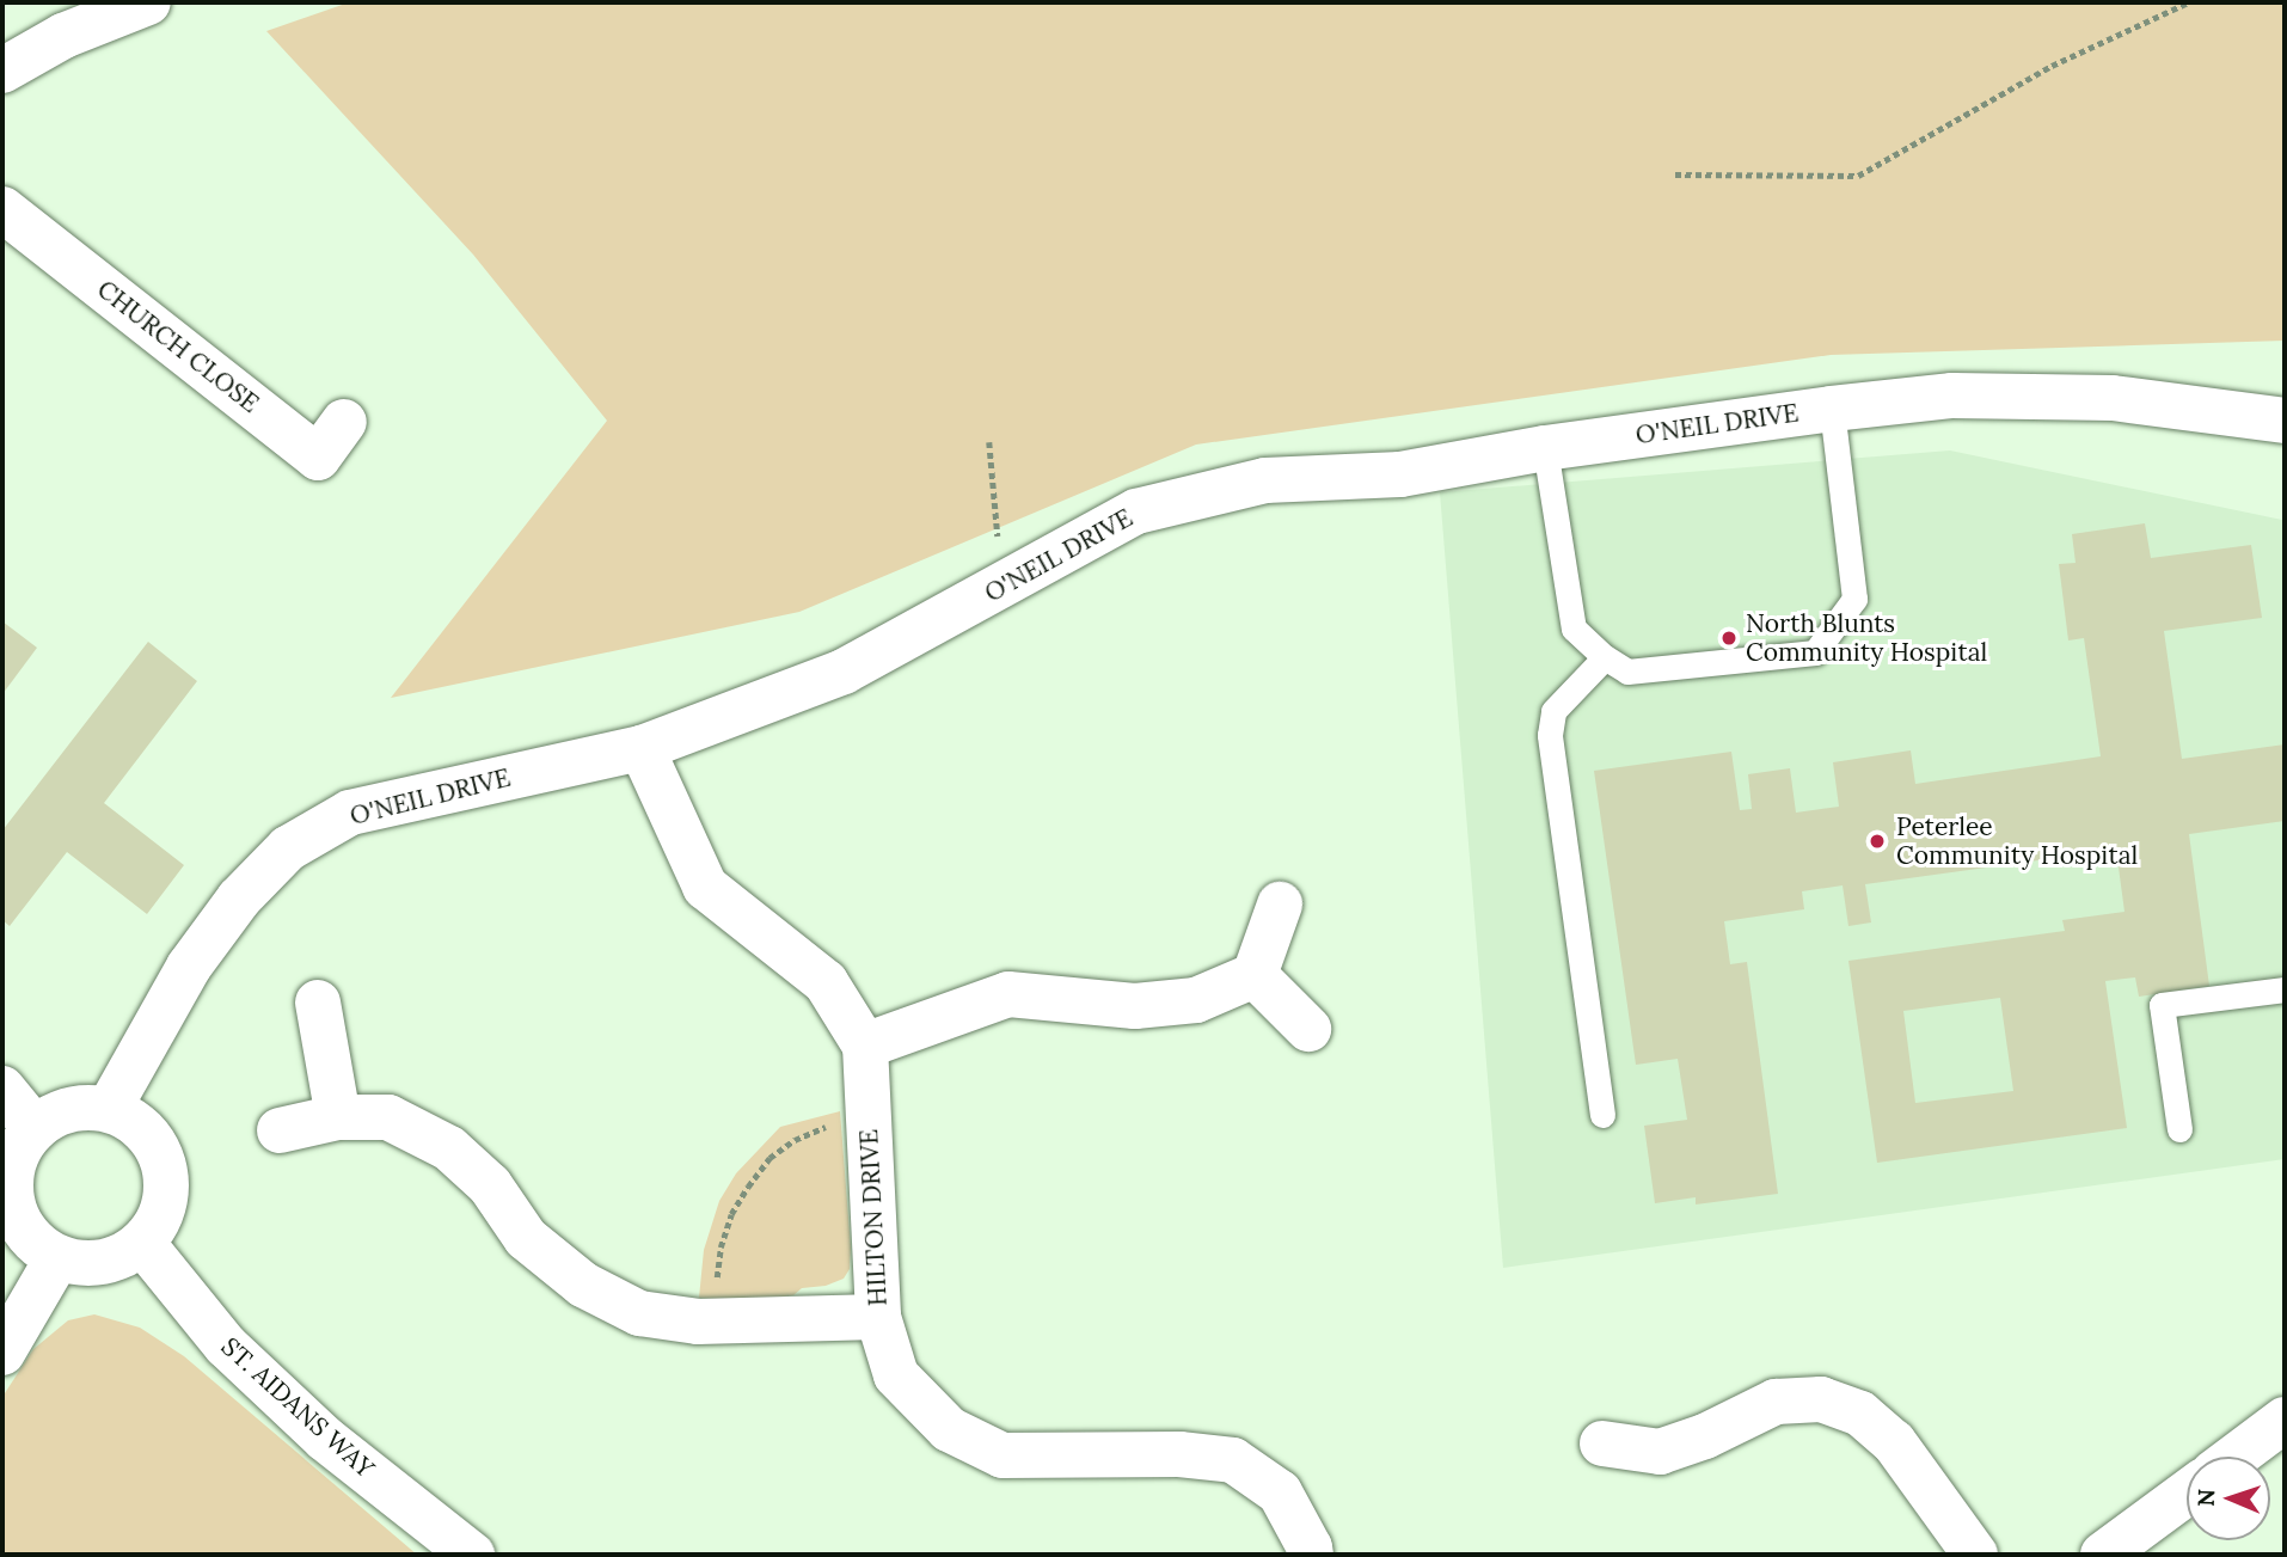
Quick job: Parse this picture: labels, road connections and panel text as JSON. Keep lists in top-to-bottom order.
{
  "streets": {
    "street": [
      "CHURCH CLOSE",
      "O'NEIL DRIVE",
      "HILTON DRIVE",
      "ST. AIDANS WAY"
    ]
  },
  "crossings": [
    ["O'NEIL DRIVE", "HILTON DRIVE"],
    ["O'NEIL DRIVE", "ST. AIDANS WAY"]
  ],
  "places": ["North Blunts Community Hospital", "Peterlee Community Hospital"],
  "north": "left"
}
